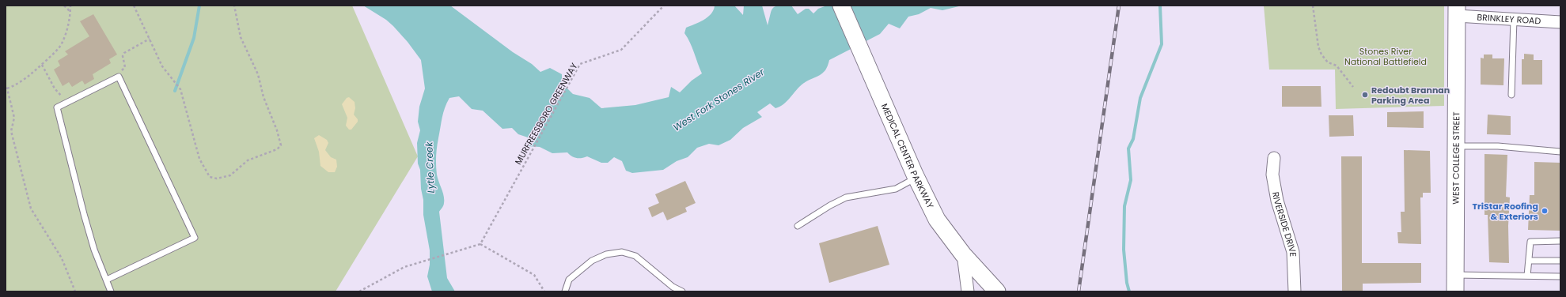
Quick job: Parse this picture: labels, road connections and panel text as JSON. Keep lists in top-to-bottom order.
{
  "streets": {
    "main road": ["MEDICAL CENTER PARKWAY", "WEST COLLEGE STREET"],
    "street": ["BRINKLEY ROAD", "RIVERSIDE DRIVE"],
    "path": ["MURFREESBORO GREENWAY"]
  },
  "crossings": [
    ["BRINKLEY ROAD", "WEST COLLEGE STREET"]
  ],
  "water": ["West Fork Stones River", "Lytle Creek"],
  "parks": ["Stones River National Battlefield"],
  "places": ["Redoubt Brannan Parking Area", "TriStar Roofing & Exteriors"]
}
